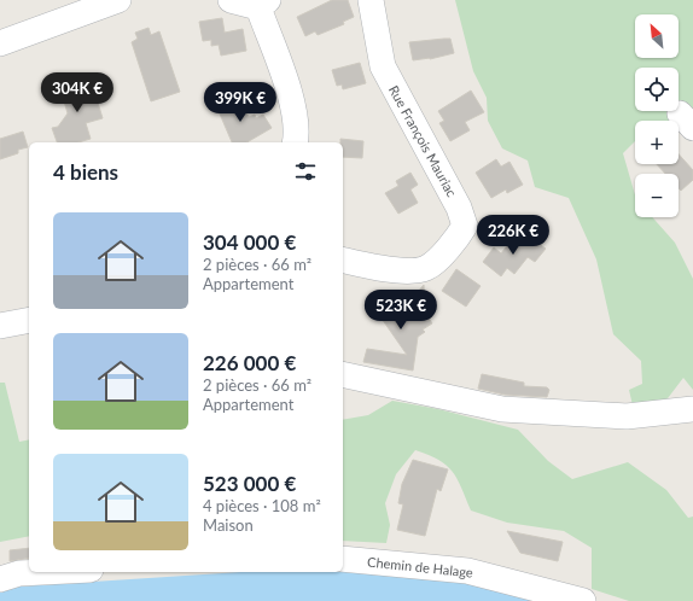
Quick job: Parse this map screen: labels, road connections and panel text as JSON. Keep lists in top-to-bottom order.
{
  "streets": {
    "street": ["Rue François Mauriac", "Chemin de Halage"]
  },
  "north": "top left",
  "page": {
    "map_buttons": ["+", "−"],
    "price": [
      "304K €",
      "399K €",
      "226K €",
      "523K €"
    ],
    "heading": "4 biens",
    "list": [
      {
        "name": "304 000 €",
        "note": "2 pièces · 66 m² · Appartement"
      },
      {
        "name": "226 000 €",
        "note": "2 pièces · 66 m² · Appartement"
      },
      {
        "name": "523 000 €",
        "note": "4 pièces · 108 m² · Maison"
      }
    ]
  }
}
